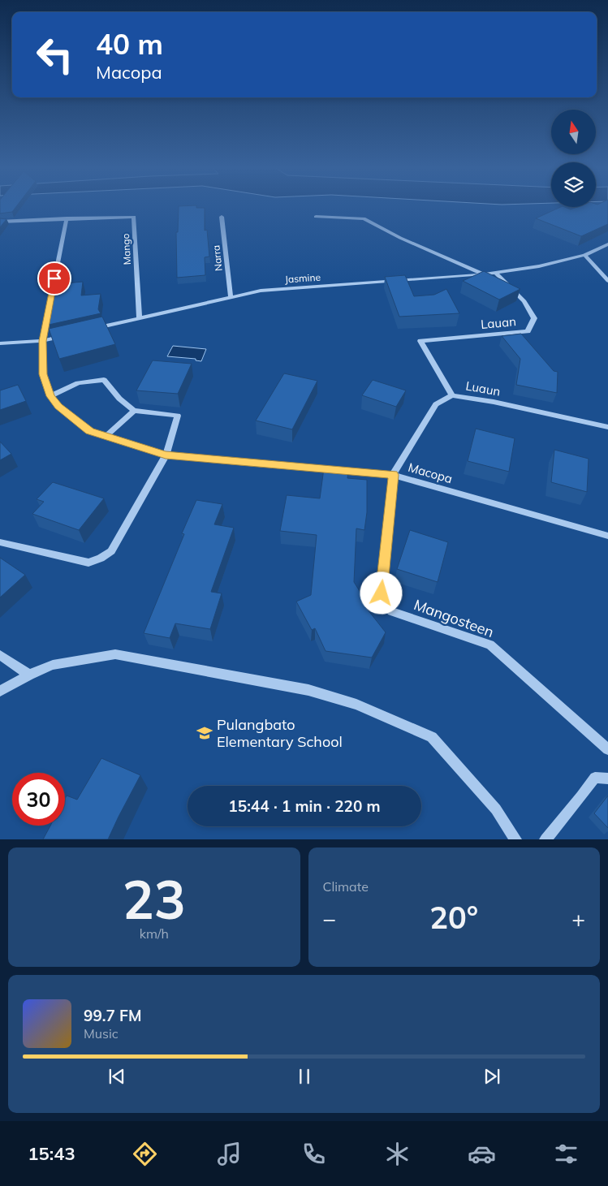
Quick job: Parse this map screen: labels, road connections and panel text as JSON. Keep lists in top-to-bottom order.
{
  "streets": {
    "street": [
      "Mango",
      "Narra",
      "Jasmine",
      "Lauan",
      "Luaun",
      "Macopa",
      "Mangosteen"
    ]
  },
  "crossings": [
    ["Mango", "Jasmine"],
    ["Mango", "Macopa"],
    ["Narra", "Jasmine"],
    ["Jasmine", "Lauan"],
    ["Luaun", "Macopa"],
    ["Luaun", "Mangosteen"],
    ["Macopa", "Mangosteen"]
  ],
  "places": {
    "school or university": ["Pulangbato Elementary School"]
  },
  "north": "top",
  "page": {
    "turn": ["40 m", "Macopa"],
    "limit": "30",
    "trip": "15:44 · 1 min · 220 m",
    "tile": [
      ["23", "km/h"],
      "Climate"
    ],
    "heat": ["−", "20°", "+"],
    "song": ["99.7 FM", "Music"],
    "tabs": "15:43"
  }
}
